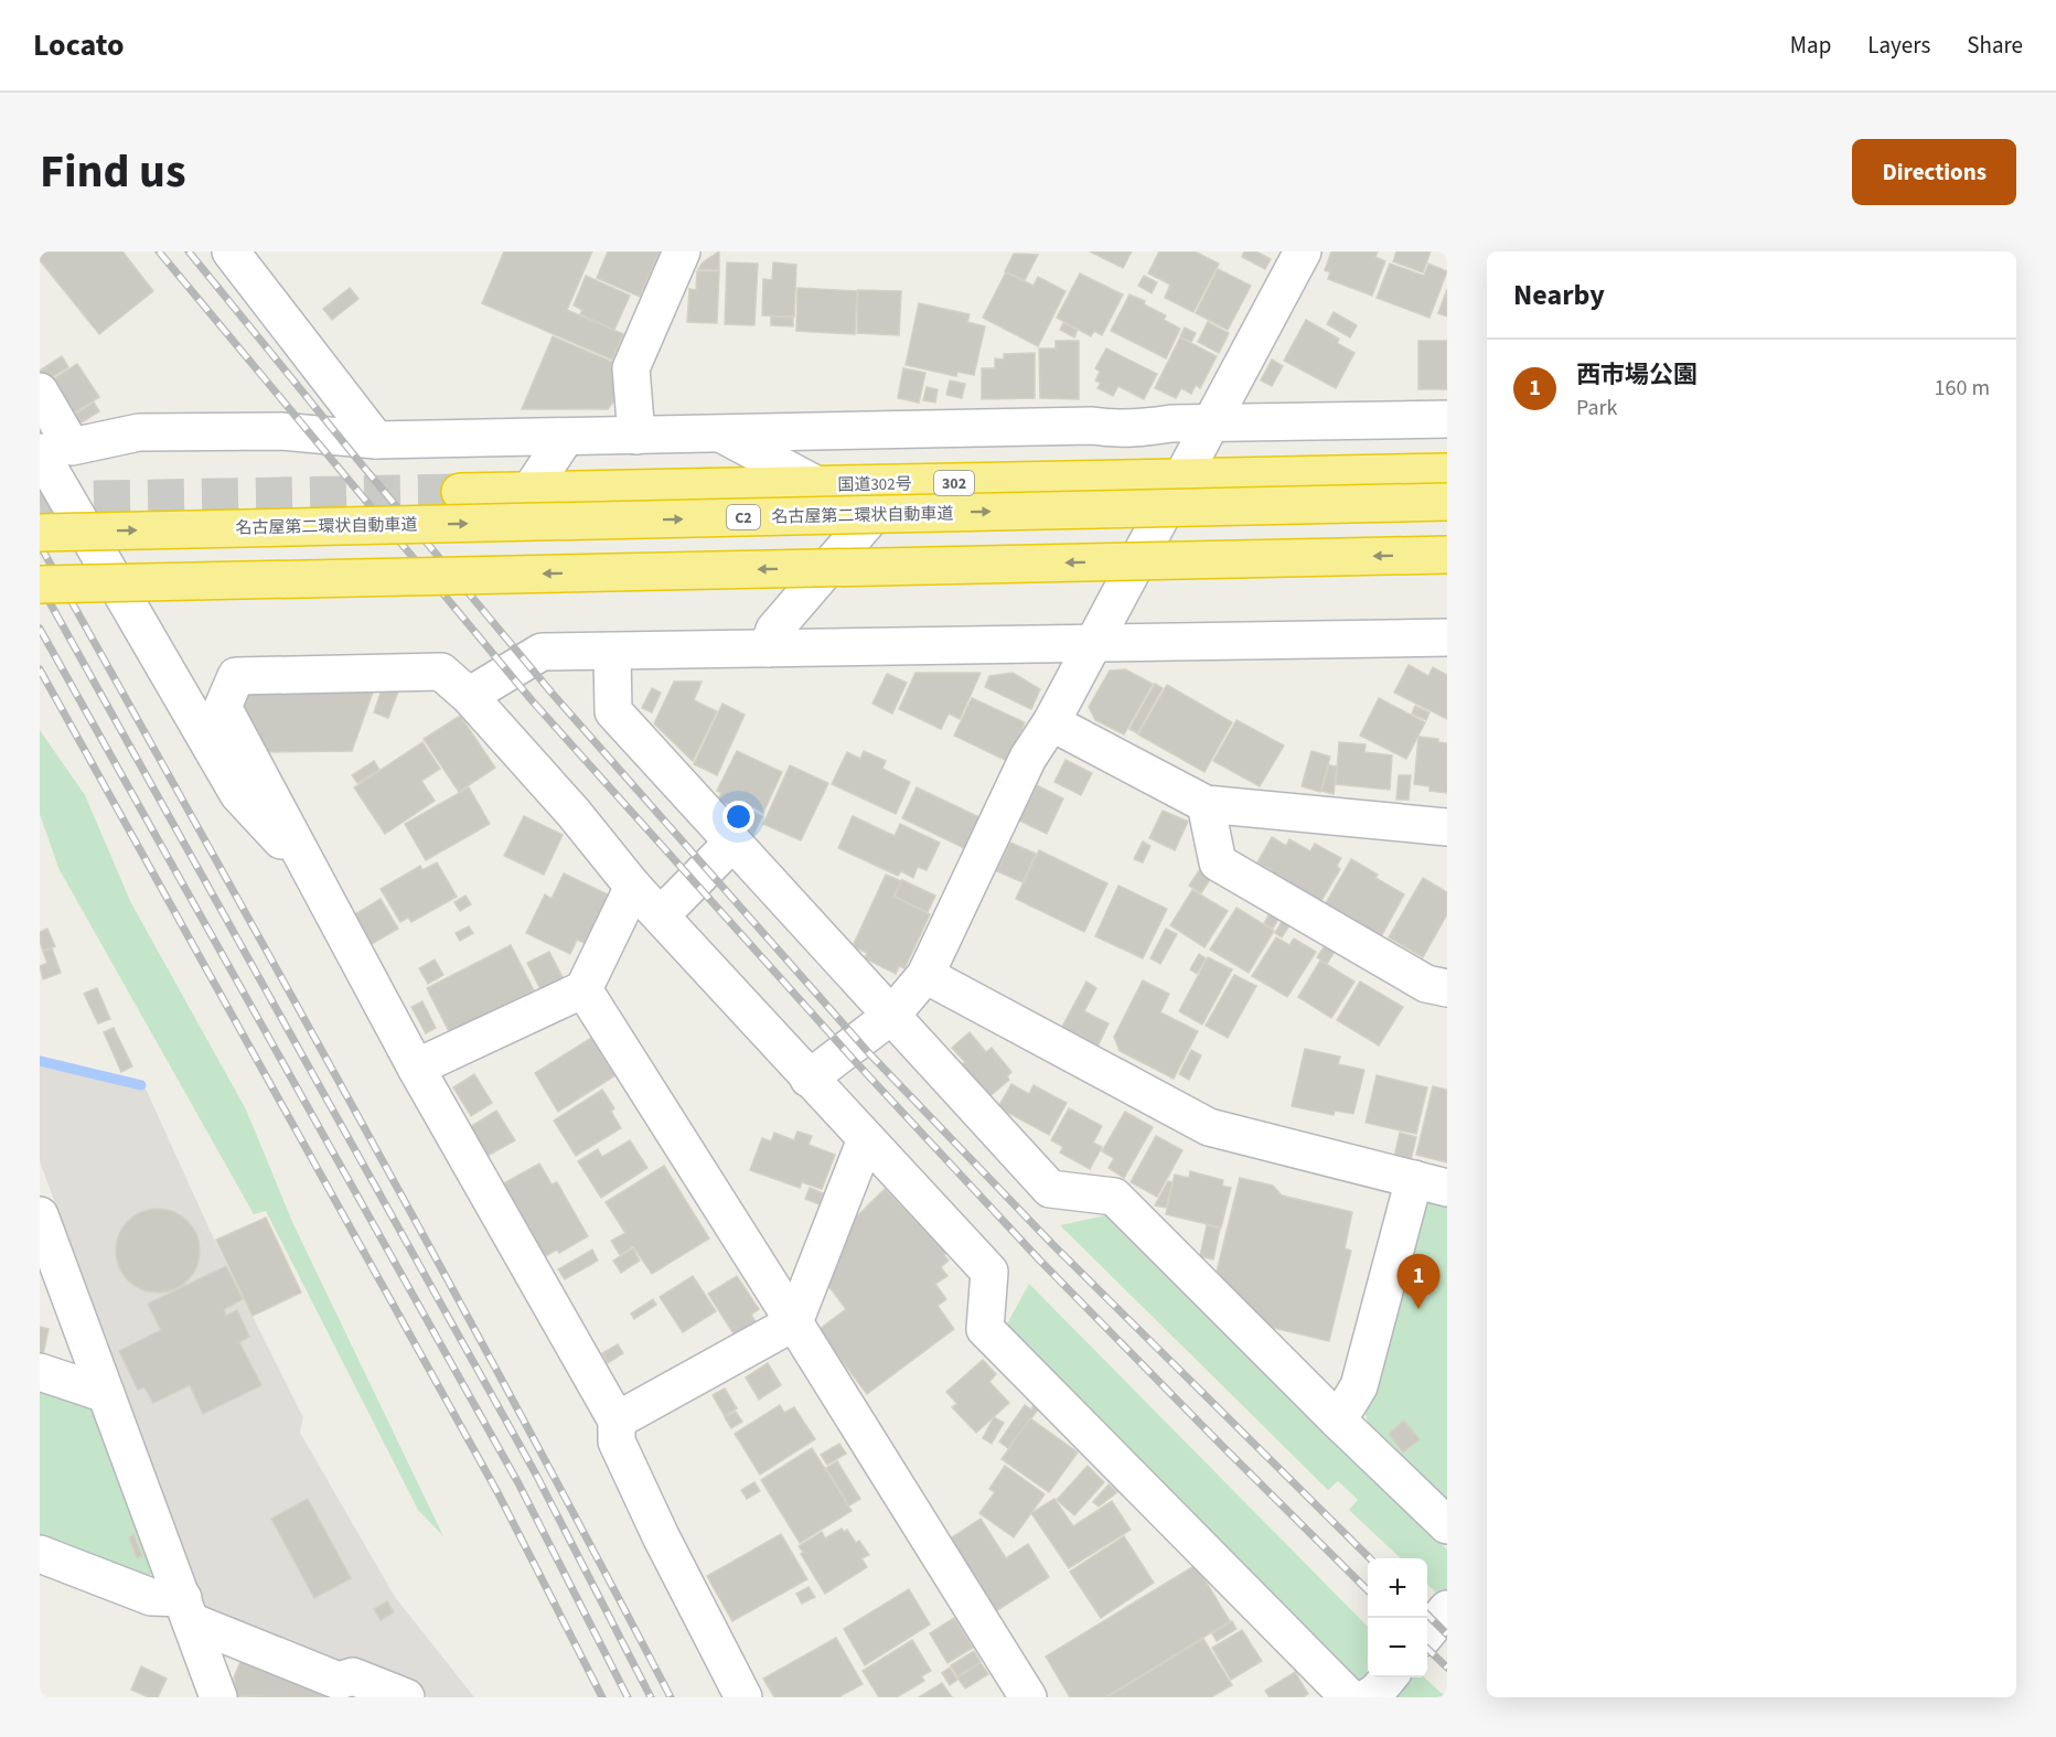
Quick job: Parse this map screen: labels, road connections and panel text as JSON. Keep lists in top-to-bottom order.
{
  "streets": {
    "highway": [
      "302",
      "国道302号",
      "名古屋第二環状自動車道",
      "C2"
    ]
  },
  "page": {
    "header": "Locato",
    "nav": ["Map", "Layers", "Share"],
    "title": "Find us",
    "buttons": "Directions",
    "heading": "Nearby",
    "list": [
      {
        "mark": "1",
        "name": "西市場公園",
        "note": "Park",
        "value": "160 m"
      }
    ],
    "pins": "1",
    "map_buttons": ["+", "−"]
  }
}
